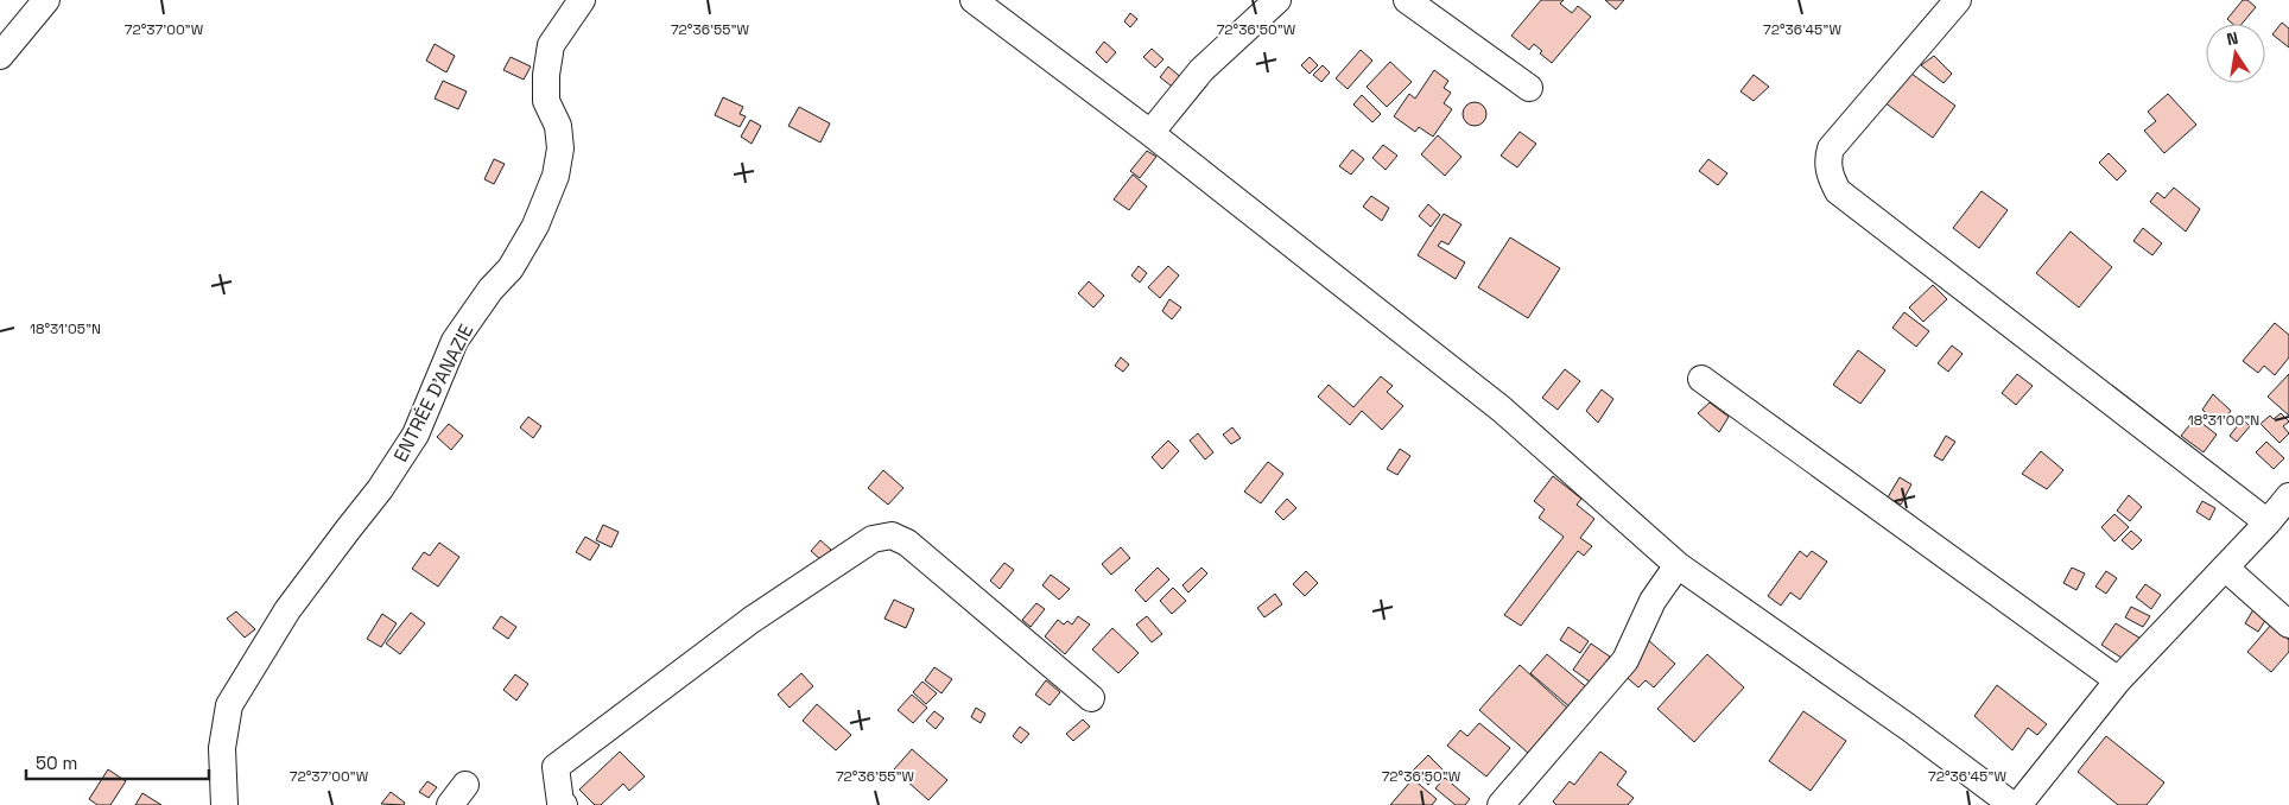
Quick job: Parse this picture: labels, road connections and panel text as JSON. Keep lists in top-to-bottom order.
{
  "streets": {
    "street": ["ENTRÉE D'ANAZIE"]
  },
  "scale_bar": "50 m",
  "north": "top",
  "coordinates": [
    "72°37'00\"W",
    "72°36'55\"W",
    "72°36'50\"W",
    "72°36'45\"W",
    "18°31'05\"N",
    "18°31'00\"N"
  ]
}
